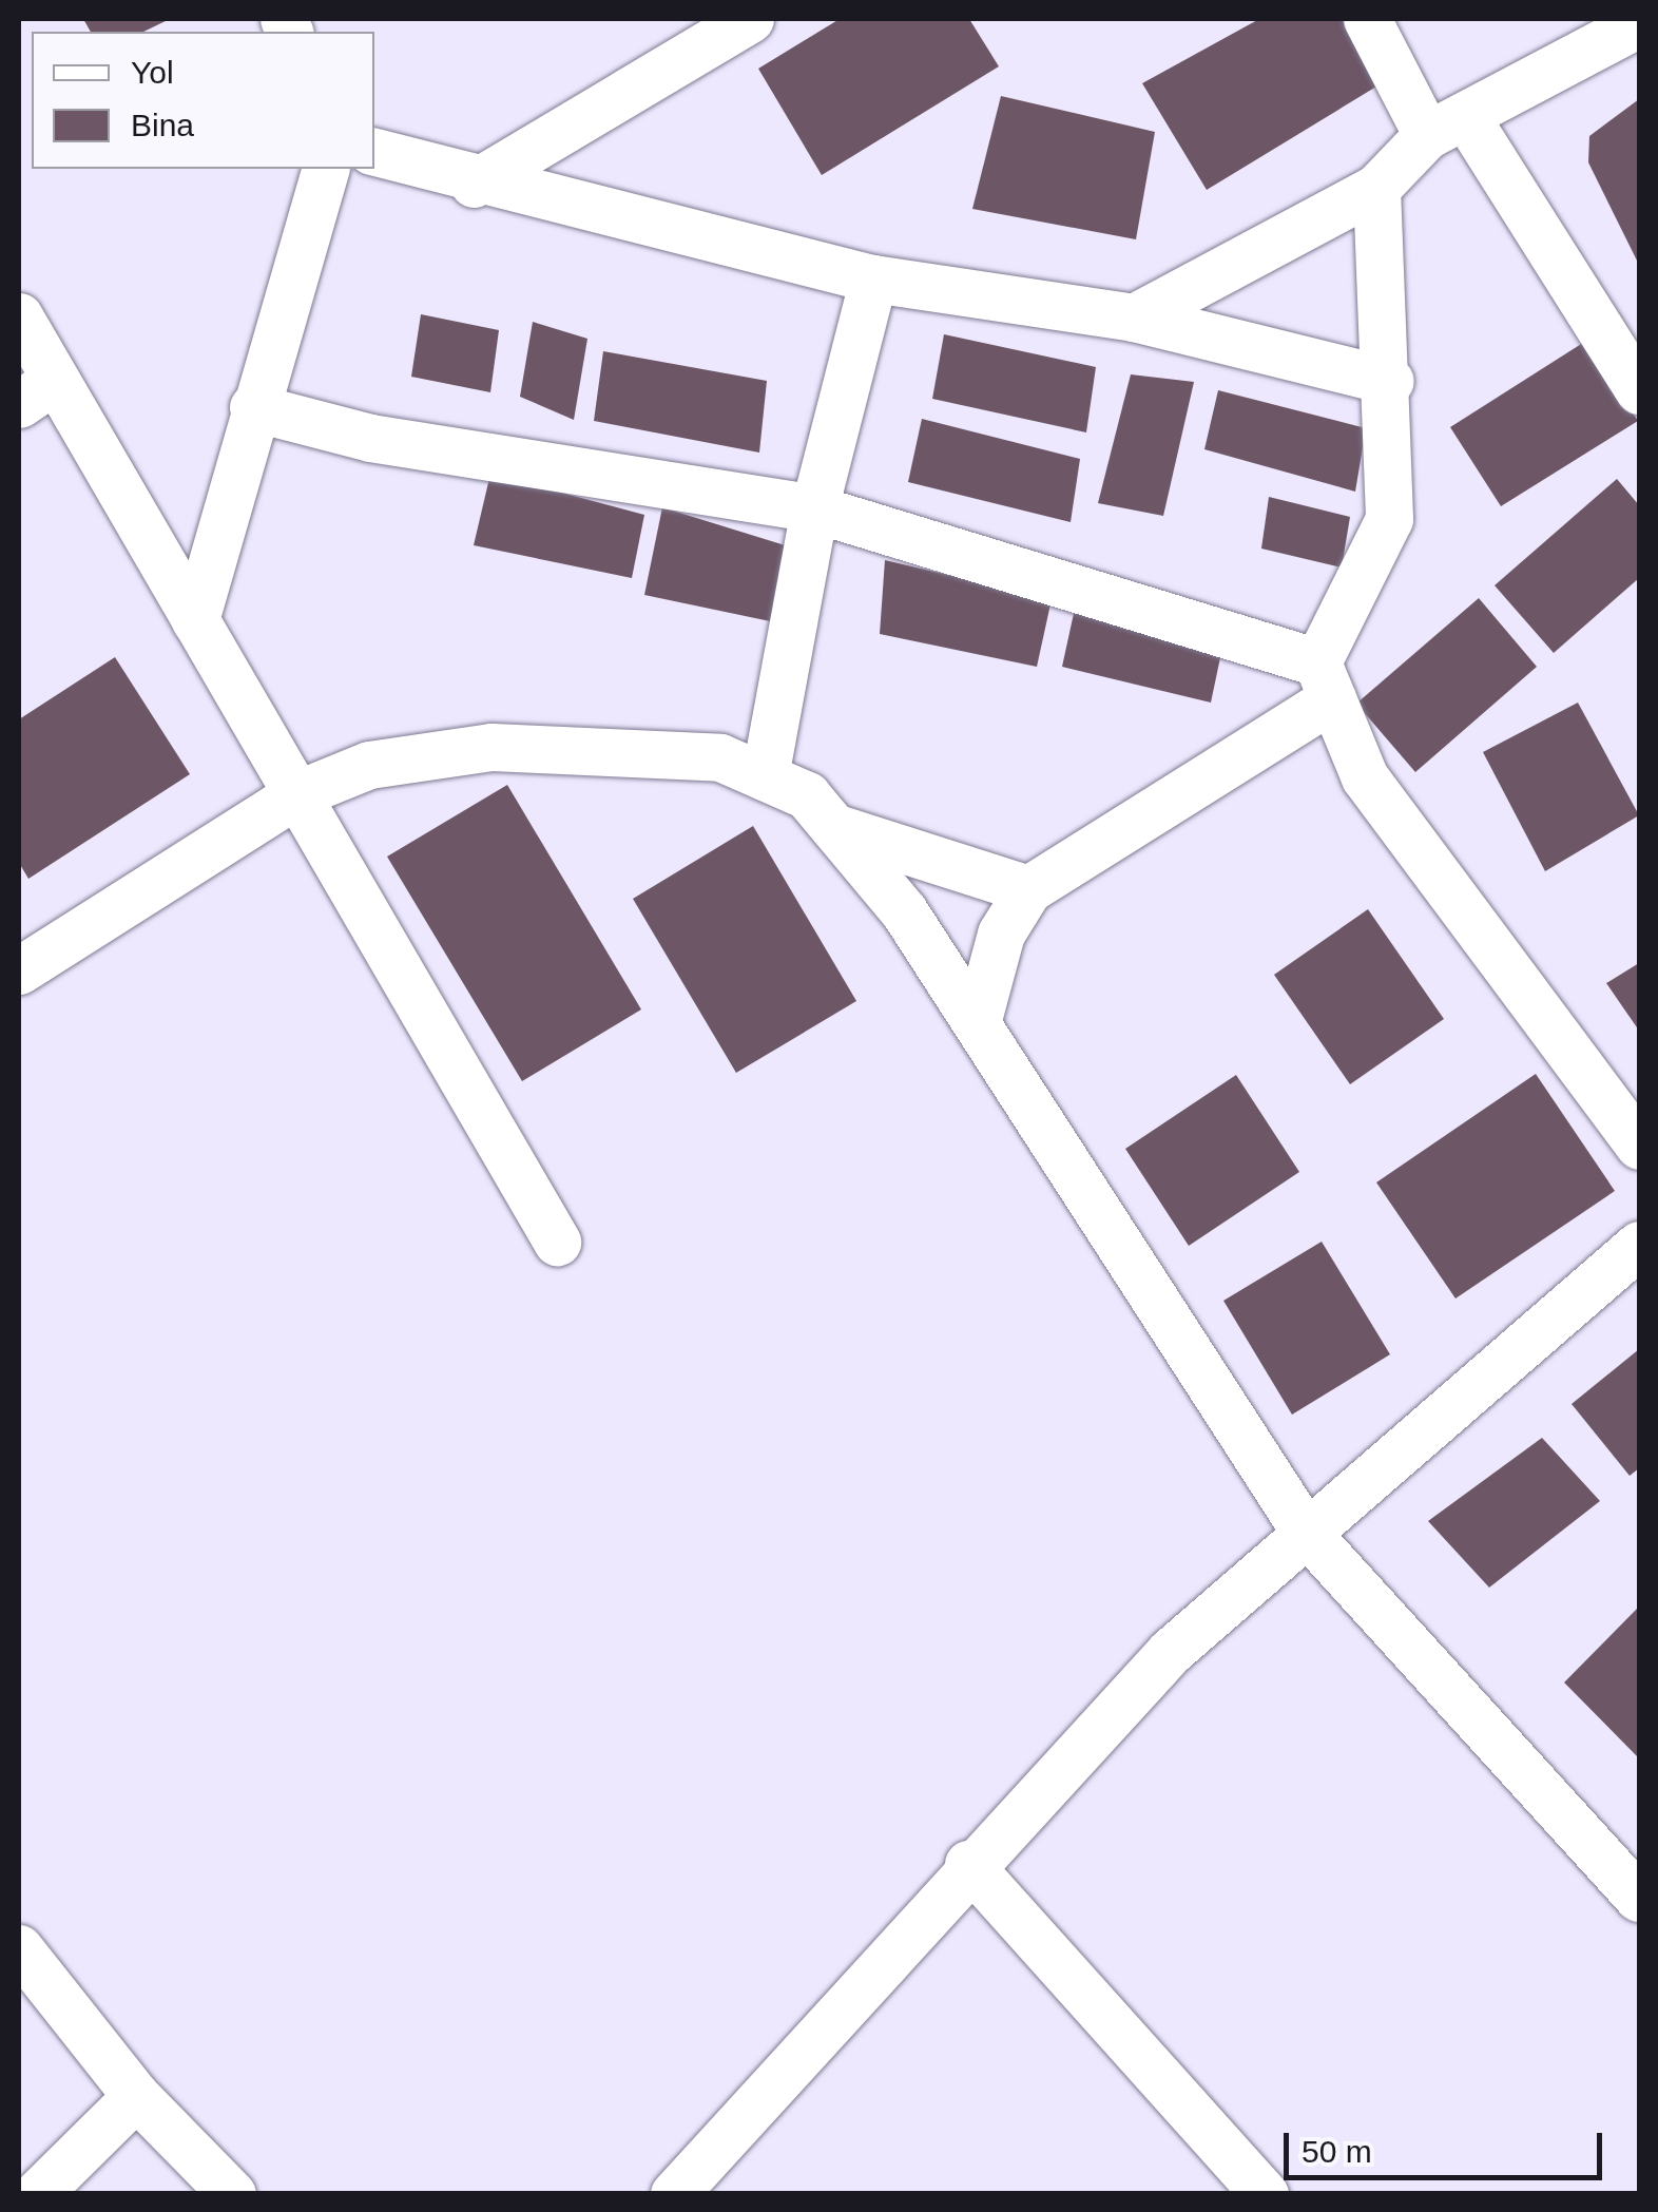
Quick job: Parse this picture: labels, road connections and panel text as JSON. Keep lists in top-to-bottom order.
{
  "legend": ["Yol", "Bina"],
  "scale_bar": "50 m"
}
